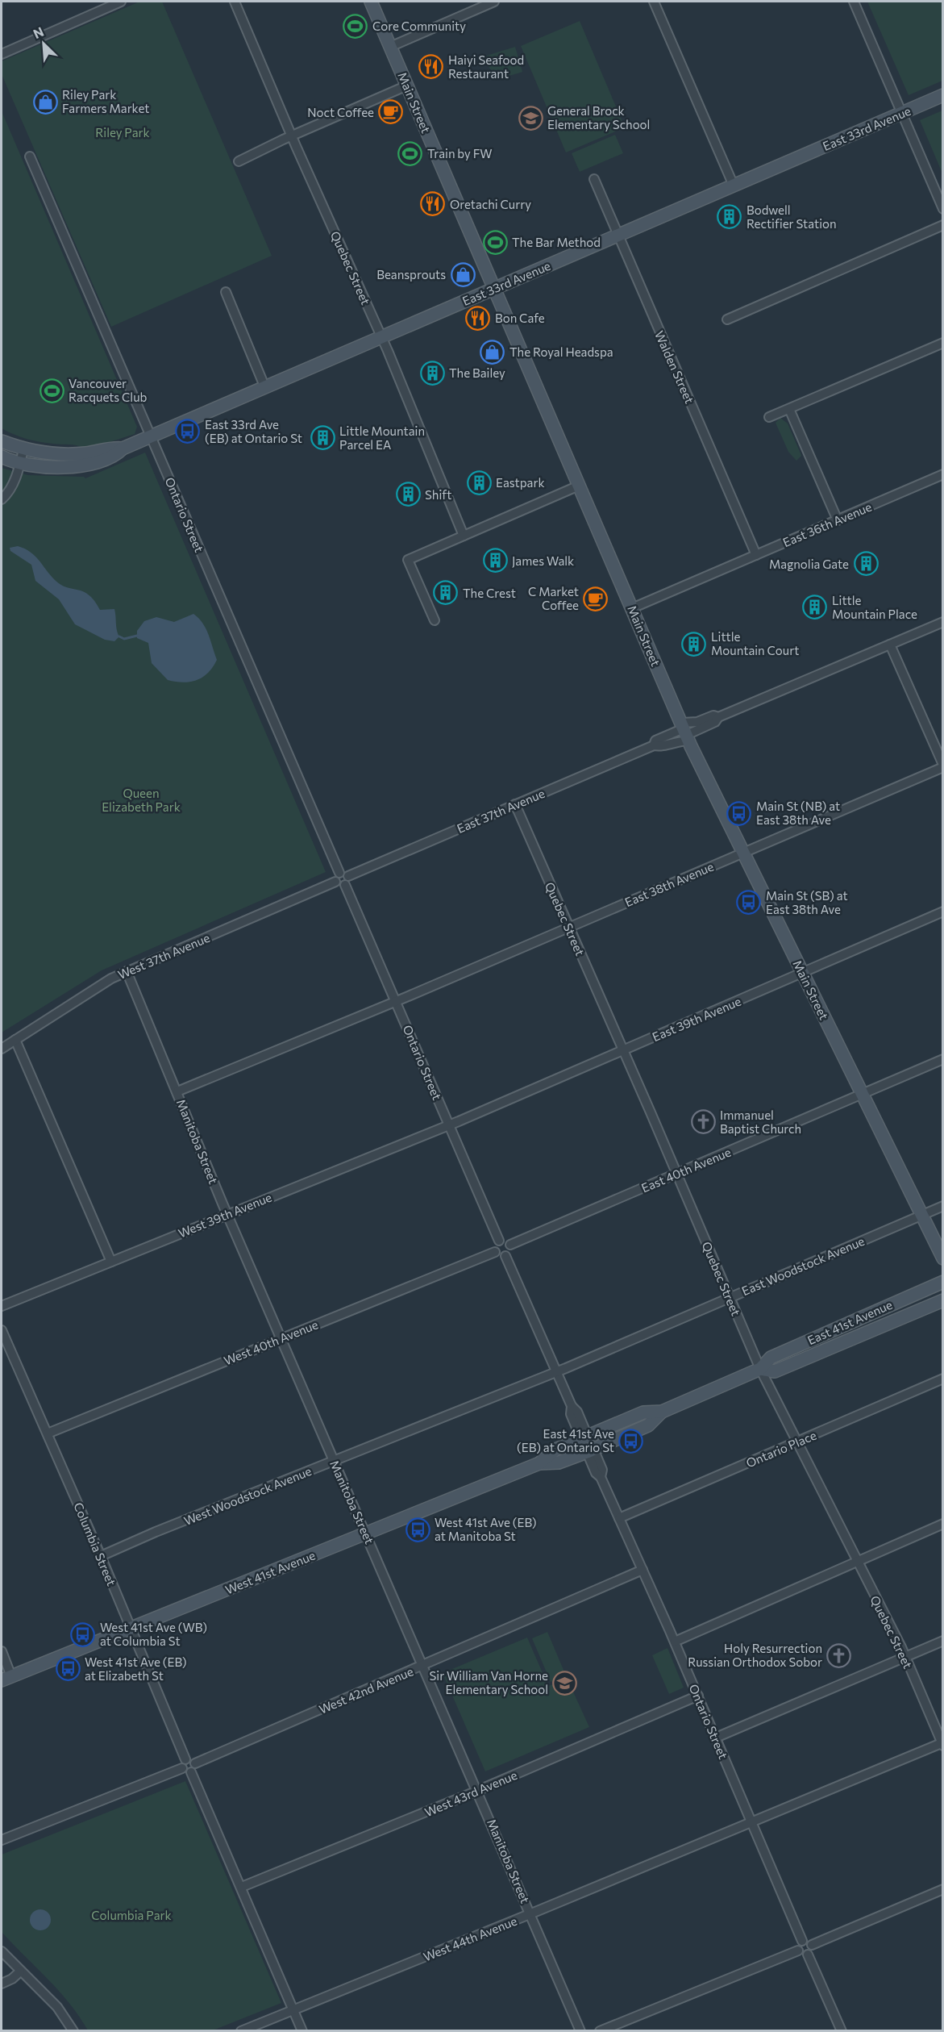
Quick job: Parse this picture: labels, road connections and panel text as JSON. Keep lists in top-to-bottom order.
{
  "streets": {
    "main road": [
      "Main Street",
      "East 33rd Avenue",
      "East 41st Avenue",
      "West 41st Avenue"
    ],
    "street": [
      "Quebec Street",
      "Walden Street",
      "Ontario Street",
      "East 36th Avenue",
      "East 37th Avenue",
      "East 38th Avenue",
      "West 37th Avenue",
      "East 39th Avenue",
      "Manitoba Street",
      "East 40th Avenue",
      "West 39th Avenue",
      "East Woodstock Avenue",
      "West 40th Avenue",
      "Ontario Place",
      "West Woodstock Avenue",
      "Columbia Street",
      "West 42nd Avenue",
      "West 43rd Avenue",
      "West 44th Avenue"
    ]
  },
  "crossings": [
    ["Main Street", "East 33rd Avenue"],
    ["Main Street", "East 36th Avenue"],
    ["Main Street", "East 37th Avenue"],
    ["Main Street", "East 38th Avenue"],
    ["Main Street", "East 39th Avenue"],
    ["Main Street", "East 40th Avenue"],
    ["Main Street", "East Woodstock Avenue"],
    ["East 33rd Avenue", "Quebec Street"],
    ["East 33rd Avenue", "Walden Street"],
    ["East 33rd Avenue", "Ontario Street"],
    ["Quebec Street", "East 37th Avenue"],
    ["Quebec Street", "East 38th Avenue"],
    ["Quebec Street", "East 39th Avenue"],
    ["Quebec Street", "East 40th Avenue"],
    ["Quebec Street", "East Woodstock Avenue"],
    ["Quebec Street", "East 41st Avenue"],
    ["Quebec Street", "Ontario Place"],
    ["Quebec Street", "West 44th Avenue"],
    ["Walden Street", "East 36th Avenue"],
    ["Ontario Street", "East 37th Avenue"],
    ["Ontario Street", "East 38th Avenue"],
    ["Ontario Street", "West 37th Avenue"],
    ["Ontario Street", "East 39th Avenue"],
    ["Ontario Street", "East 40th Avenue"],
    ["Ontario Street", "West 39th Avenue"],
    ["Ontario Street", "East 41st Avenue"],
    ["Ontario Street", "West 40th Avenue"],
    ["Ontario Street", "Ontario Place"],
    ["Ontario Street", "West 41st Avenue"],
    ["Ontario Street", "West 42nd Avenue"],
    ["Ontario Street", "West 43rd Avenue"],
    ["Ontario Street", "West 44th Avenue"],
    ["East 37th Avenue", "West 37th Avenue"],
    ["East 38th Avenue", "Manitoba Street"],
    ["West 37th Avenue", "Manitoba Street"],
    ["East 39th Avenue", "West 39th Avenue"],
    ["Manitoba Street", "West 39th Avenue"],
    ["Manitoba Street", "West 40th Avenue"],
    ["Manitoba Street", "West Woodstock Avenue"],
    ["Manitoba Street", "West 41st Avenue"],
    ["Manitoba Street", "West 42nd Avenue"],
    ["Manitoba Street", "West 43rd Avenue"],
    ["Manitoba Street", "West 44th Avenue"],
    ["East 40th Avenue", "West 40th Avenue"],
    ["East Woodstock Avenue", "West Woodstock Avenue"],
    ["East 41st Avenue", "West 41st Avenue"],
    ["West 40th Avenue", "Columbia Street"],
    ["West Woodstock Avenue", "Columbia Street"],
    ["Columbia Street", "West 41st Avenue"],
    ["Columbia Street", "West 42nd Avenue"]
  ],
  "parks": ["Riley Park", "Queen Elizabeth Park", "Columbia Park"],
  "places": {
    "sports": [
      "Core Community",
      "Train by FW",
      "The Bar Method",
      "Vancouver Racquets Club"
    ],
    "restaurant": ["Haiyi Seafood Restaurant", "Oretachi Curry", "Bon Cafe"],
    "shop": ["Riley Park Farmers Market", "Beansprouts", "The Royal Headspa"],
    "cafe": ["Noct Coffee", "C Market Coffee"],
    "school or university": ["General Brock Elementary School", "Sir William Van Horne Elementary School"],
    "building": [
      "Bodwell Rectifier Station",
      "The Bailey",
      "Little Mountain Parcel EA",
      "Eastpark",
      "Shift",
      "James Walk",
      "Magnolia Gate",
      "The Crest",
      "Little Mountain Place",
      "Little Mountain Court"
    ],
    "bus stop": [
      "East 33rd Ave (EB) at Ontario St",
      "Main St (NB) at East 38th Ave",
      "Main St (SB) at East 38th Ave",
      "East 41st Ave (EB) at Ontario St",
      "West 41st Ave (EB) at Manitoba St",
      "West 41st Ave (WB) at Columbia St",
      "West 41st Ave (EB) at Elizabeth St"
    ],
    "church": ["Immanuel Baptist Church", "Holy Resurrection Russian Orthodox Sobor"]
  },
  "north": "top left"
}
